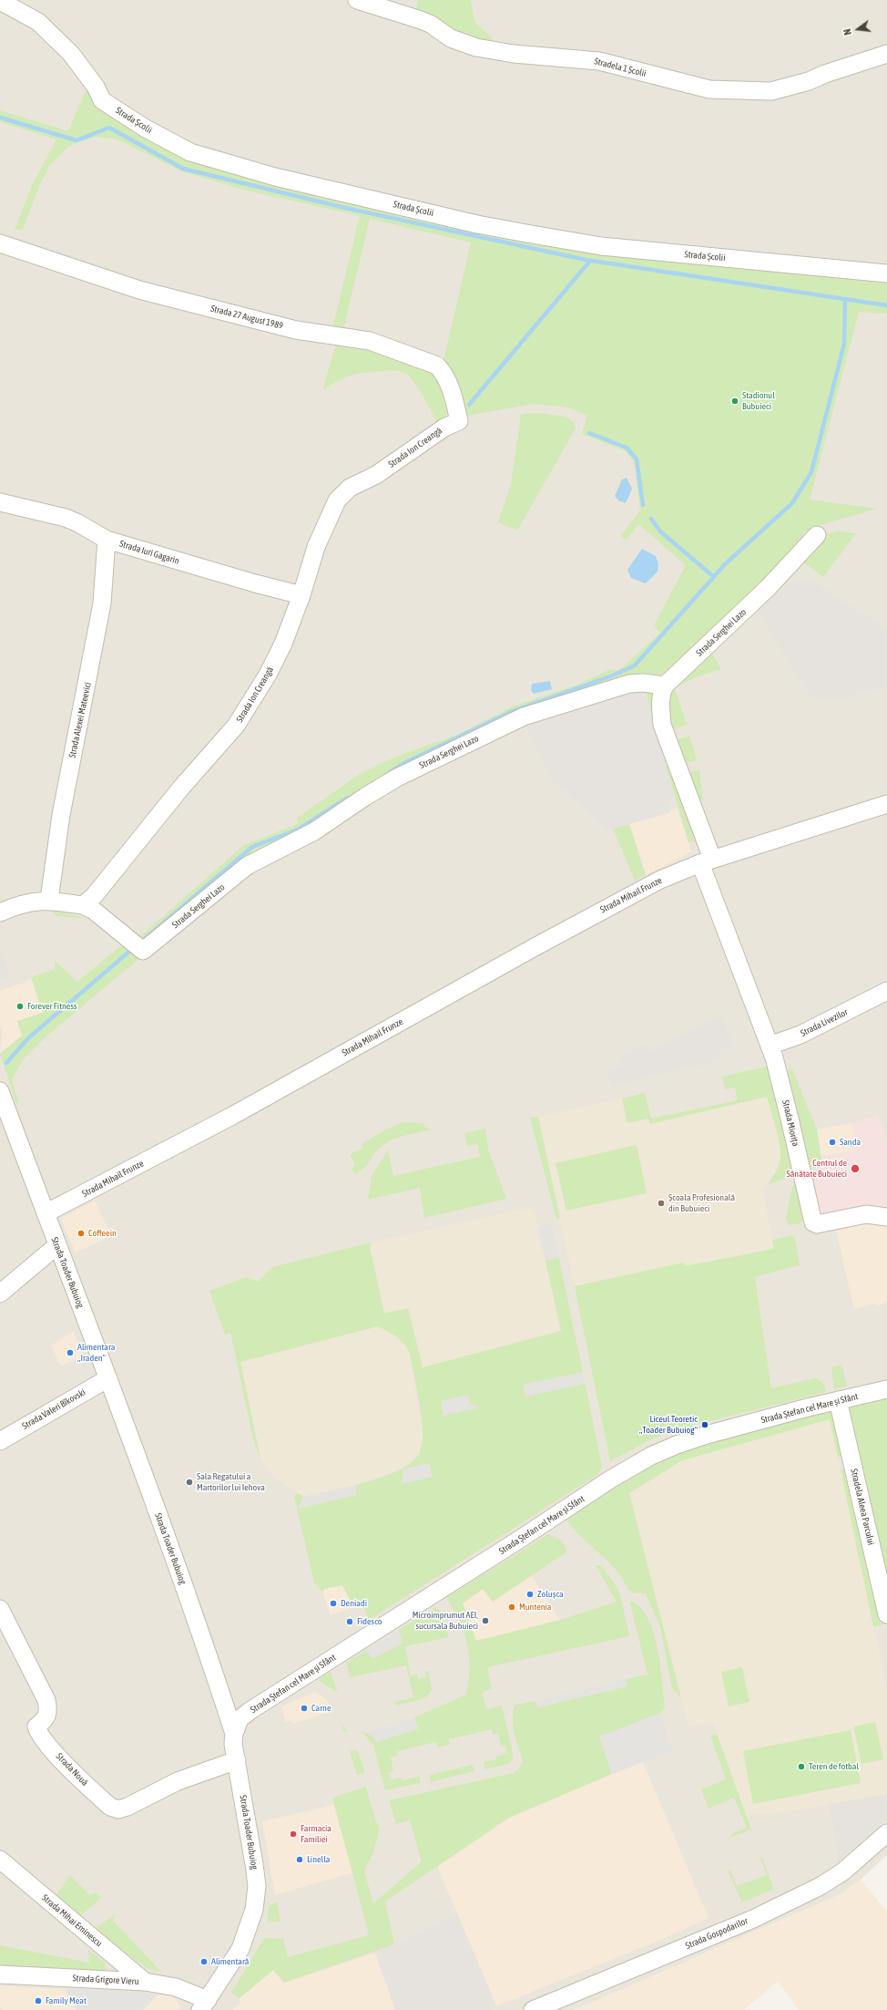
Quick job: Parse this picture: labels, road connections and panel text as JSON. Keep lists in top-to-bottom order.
{
  "streets": {
    "street": [
      "Stradela 1 Școlii",
      "Strada Școlii",
      "Strada 27 August 1989",
      "Strada Ion Creangă",
      "Strada Iuri Gagarin",
      "Strada Serghei Lazo",
      "Strada Alexei Mateevici",
      "Strada Mihail Frunze",
      "Strada Livezilor",
      "Strada Miorița",
      "Strada Toader Bubuiog",
      "Strada Ștefan cel Mare și Sfânt",
      "Strada Valeri Bîkovski",
      "Stradela Aleea Parcului",
      "Strada Nouă",
      "Strada Mihai Eminescu",
      "Strada Gospodarilor",
      "Strada Grigore Vieru"
    ]
  },
  "crossings": [
    ["Strada 27 August 1989", "Strada Ion Creangă"],
    ["Strada Ion Creangă", "Strada Iuri Gagarin"],
    ["Strada Ion Creangă", "Strada Serghei Lazo"],
    ["Strada Iuri Gagarin", "Strada Alexei Mateevici"],
    ["Strada Mihail Frunze", "Strada Toader Bubuiog"],
    ["Strada Livezilor", "Strada Miorița"],
    ["Strada Toader Bubuiog", "Strada Ștefan cel Mare și Sfânt"],
    ["Strada Toader Bubuiog", "Strada Valeri Bîkovski"],
    ["Strada Toader Bubuiog", "Strada Nouă"],
    ["Strada Toader Bubuiog", "Strada Grigore Vieru"],
    ["Strada Ștefan cel Mare și Sfânt", "Stradela Aleea Parcului"],
    ["Strada Mihai Eminescu", "Strada Grigore Vieru"]
  ],
  "places": [
    "Stadionul Bubuieci",
    "Forever Fitness",
    "Sanda",
    "Centrul de Sănătate Bubuieci",
    "Școala Profesională din Bubuieci",
    "Coffeein",
    "Alimentara „Iraden”",
    "Liceul Teoretic „Toader Bubuiog“",
    "Sala Regatului a Martorilor lui Iehova",
    "Zolușca",
    "Deniadi",
    "Muntenia",
    "Microimprumut AEI, sucursala Bubuieci",
    "Fidesco",
    "Carne",
    "Teren de fotbal",
    "Farmacia Familiei",
    "Linella",
    "Alimentară",
    "Family Meat"
  ],
  "north": "left"
}
